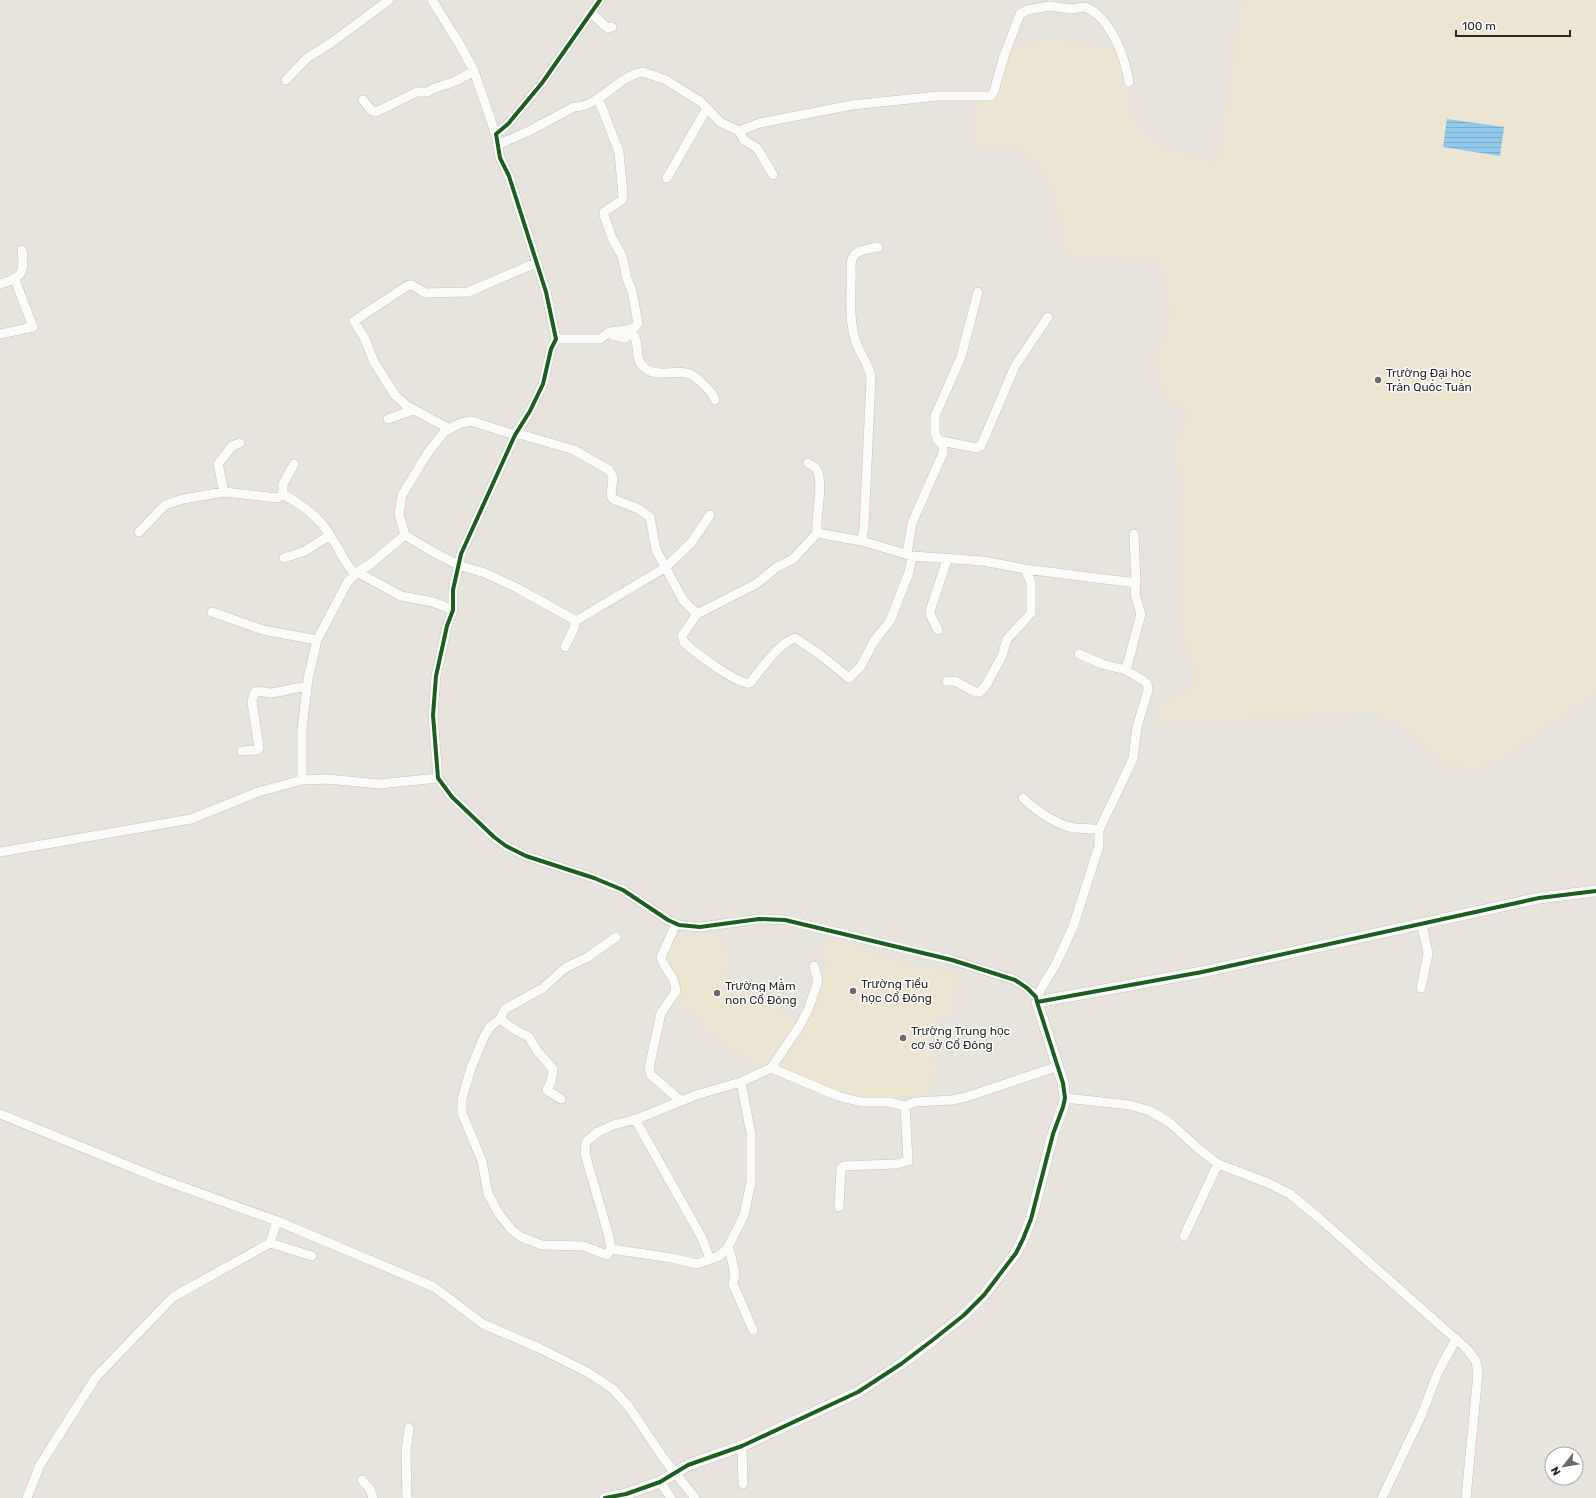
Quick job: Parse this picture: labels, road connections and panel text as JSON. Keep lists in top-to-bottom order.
{
  "places": [
    "Trường Đại học Trần Quốc Tuấn",
    "Trường Tiểu học Cổ Đông",
    "Trường Mầm non Cổ Đông",
    "Trường Trung học cơ sở Cổ Đông"
  ],
  "scale_bar": "100 m",
  "north": "bottom left"
}
